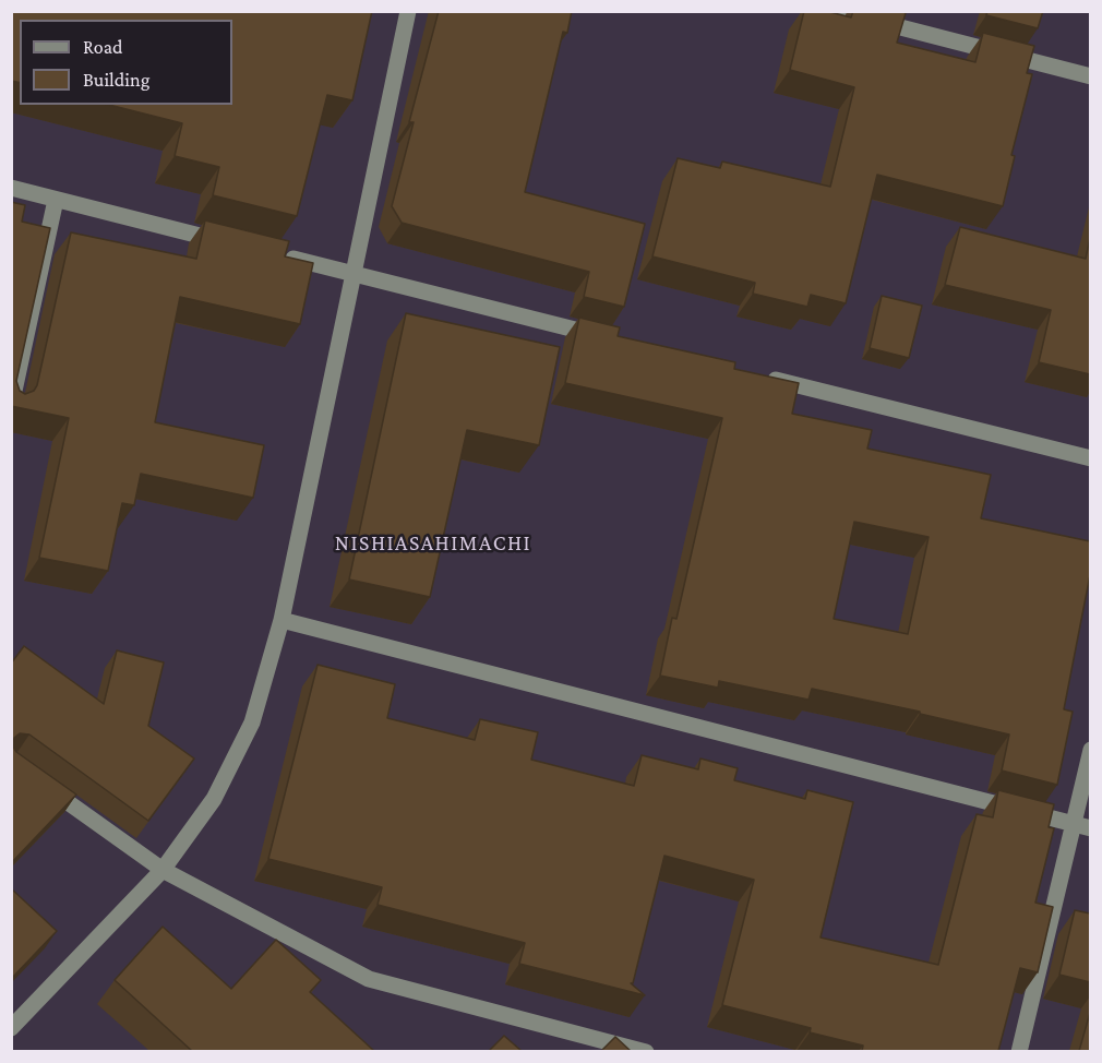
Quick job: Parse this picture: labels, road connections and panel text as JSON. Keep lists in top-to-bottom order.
{
  "districts": ["NISHIASAHIMACHI"],
  "legend": ["Road", "Building"]
}
